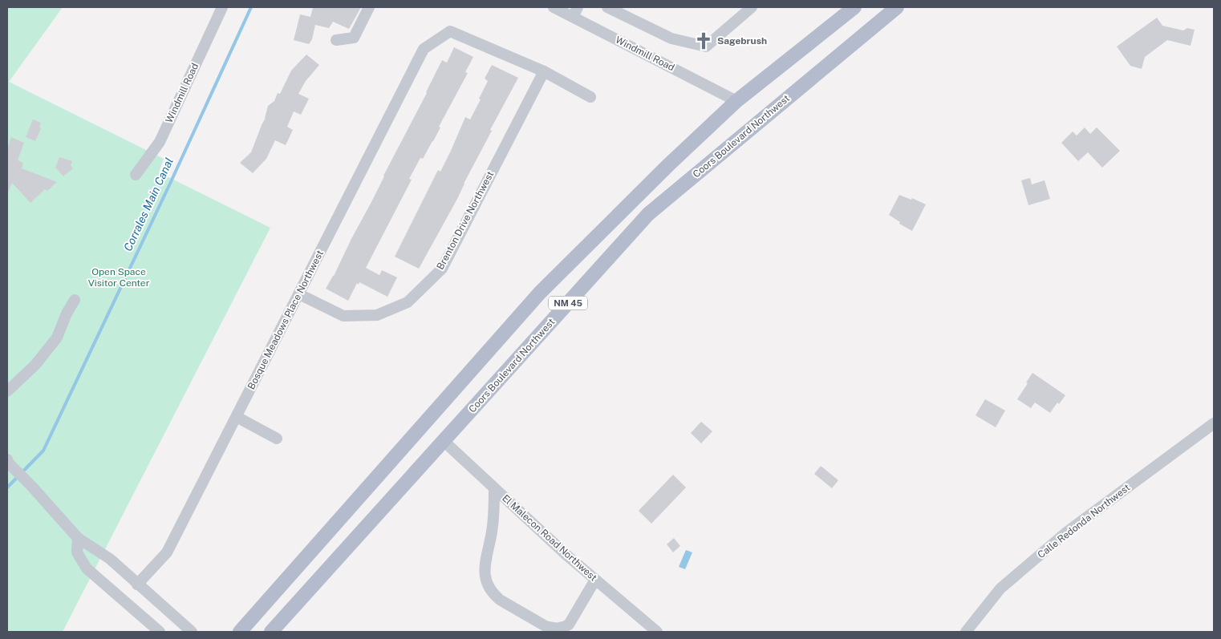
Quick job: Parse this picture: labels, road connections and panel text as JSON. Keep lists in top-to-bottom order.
{
  "streets": {
    "main road": ["Coors Boulevard Northwest", "NM 45"],
    "street": [
      "Windmill Road",
      "Brenton Drive Northwest",
      "Bosque Meadows Place Northwest",
      "Calle Redonda Northwest",
      "El Malecon Road Northwest"
    ]
  },
  "crossings": [
    ["Windmill Road", "NM 45"],
    ["Coors Boulevard Northwest", "El Malecon Road Northwest"],
    ["Brenton Drive Northwest", "Bosque Meadows Place Northwest"]
  ],
  "water": ["Corrales Main Canal"],
  "parks": ["Open Space Visitor Center"],
  "places": {
    "church": ["Sagebrush"]
  }
}
